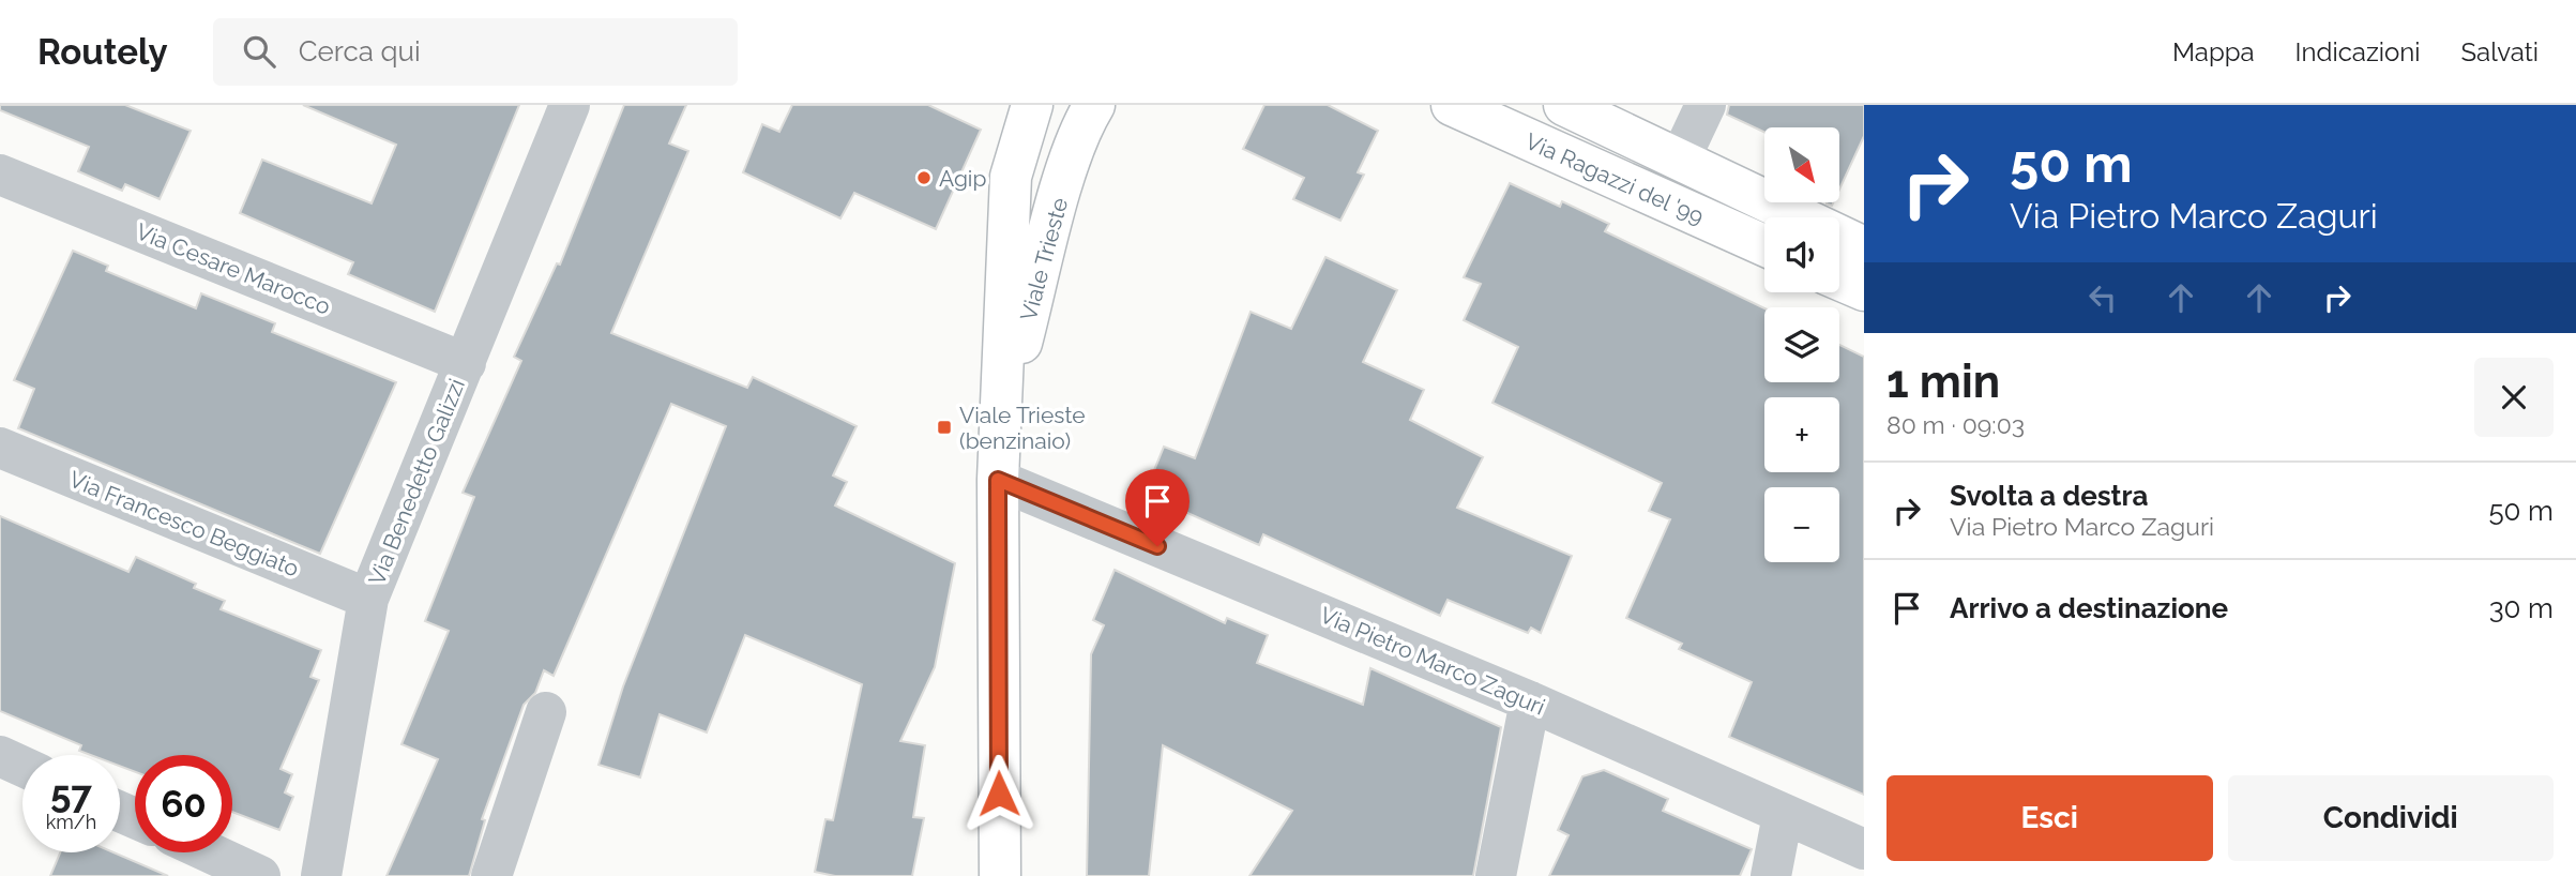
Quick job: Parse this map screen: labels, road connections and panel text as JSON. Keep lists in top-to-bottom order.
{
  "streets": {
    "main road": ["Via Ragazzi del '99", "Viale Trieste"],
    "street": [
      "Via Cesare Marocco",
      "Via Benedetto Galizzi",
      "Via Francesco Beggiato",
      "Via Pietro Marco Zaguri"
    ]
  },
  "crossings": [
    ["Viale Trieste", "Via Pietro Marco Zaguri"],
    ["Via Cesare Marocco", "Via Benedetto Galizzi"],
    ["Via Benedetto Galizzi", "Via Francesco Beggiato"]
  ],
  "places": {
    "other": ["Agip"],
    "transit": ["Viale Trieste (benzinaio)"]
  },
  "north": "bottom right",
  "page": {
    "header": "Routely",
    "search": "Cerca qui",
    "nav": ["Mappa", "Indicazioni", "Salvati"],
    "turn": ["50 m", "Via Pietro Marco Zaguri"],
    "map_buttons": ["+", "−"],
    "heading": ["1 min", "80 m · 09:03"],
    "list": [
      {
        "name": "Svolta a destra",
        "note": "Via Pietro Marco Zaguri",
        "value": "50 m"
      },
      {
        "name": "Arrivo a destinazione",
        "value": "30 m"
      }
    ],
    "speed": "57 km/h",
    "limit": "60",
    "buttons": ["Esci", "Condividi"]
  }
}
